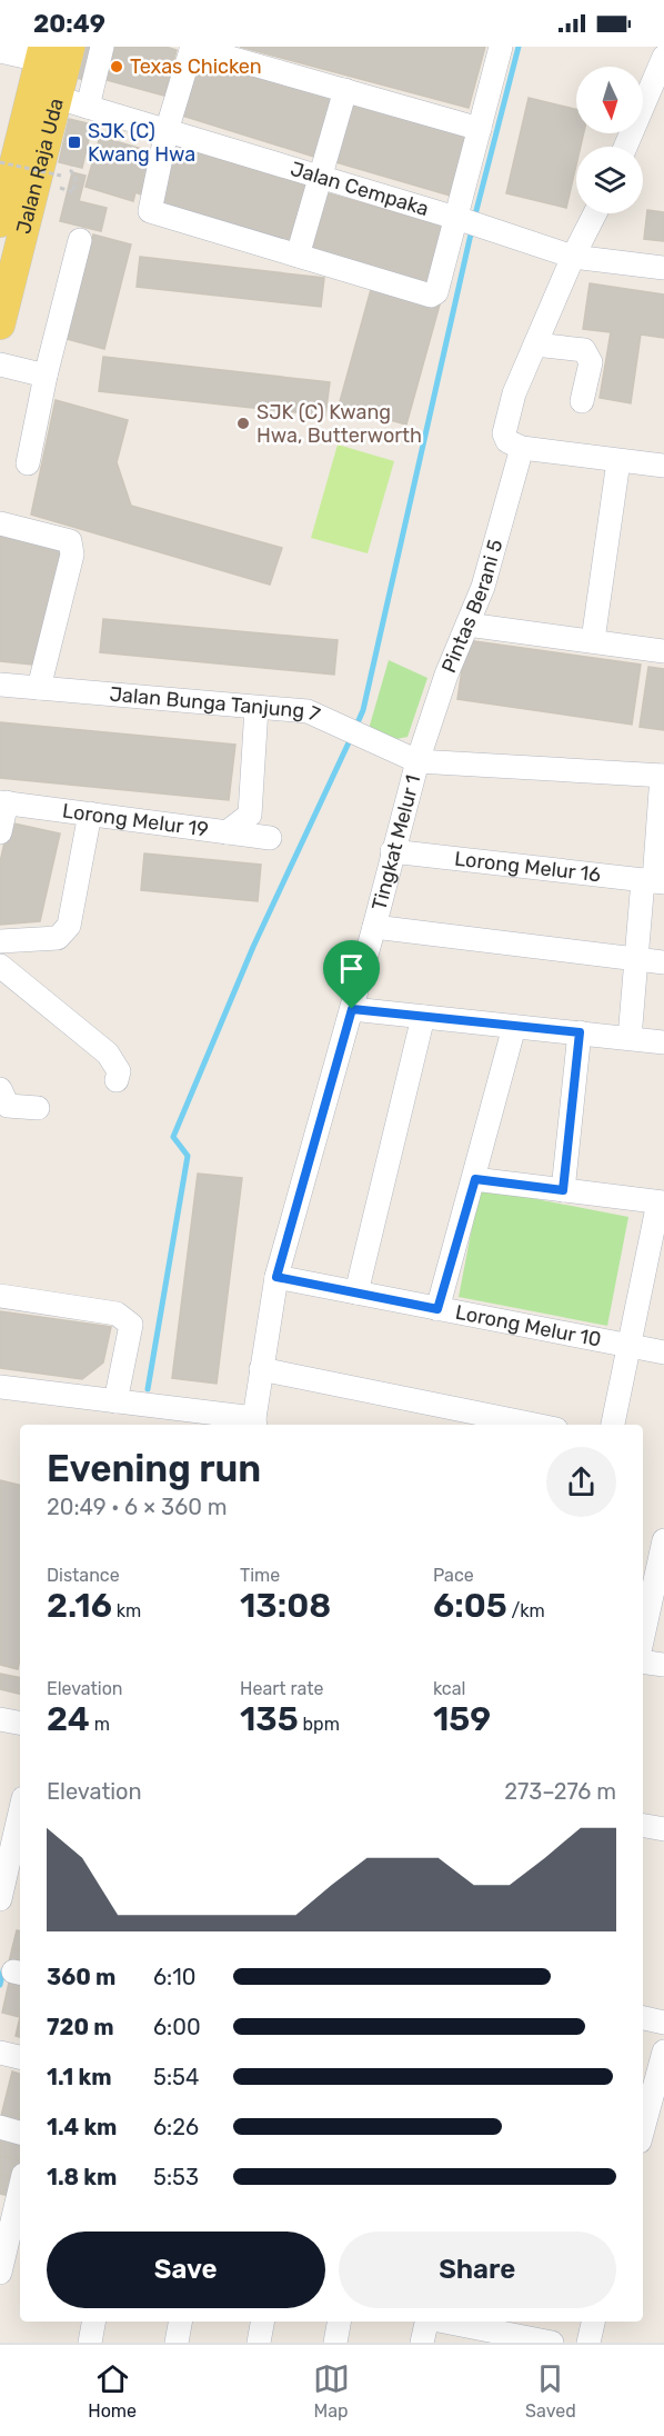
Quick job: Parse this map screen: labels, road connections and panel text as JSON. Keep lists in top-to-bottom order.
{
  "streets": {
    "main road": ["Jalan Raja Uda"],
    "street": [
      "Jalan Cempaka",
      "Pintas Berani 5",
      "Jalan Bunga Tanjung 7",
      "Lorong Melur 19",
      "Tingkat Melur 1",
      "Lorong Melur 16",
      "Lorong Melur 10"
    ]
  },
  "crossings": [
    ["Jalan Raja Uda", "Jalan Cempaka"],
    ["Jalan Cempaka", "Pintas Berani 5"],
    ["Pintas Berani 5", "Jalan Bunga Tanjung 7"],
    ["Pintas Berani 5", "Tingkat Melur 1"],
    ["Jalan Bunga Tanjung 7", "Tingkat Melur 1"],
    ["Tingkat Melur 1", "Lorong Melur 16"],
    ["Tingkat Melur 1", "Lorong Melur 10"]
  ],
  "places": {
    "other": ["Texas Chicken", "SJK (C) Kwang Hwa, Butterworth"],
    "transit": ["SJK (C) Kwang Hwa"]
  },
  "north": "bottom",
  "page": {
    "status": "20:49",
    "heading": ["Evening run", "20:49 · 6 × 360 m"],
    "stats": [
      ["Distance", "2.16 km"],
      ["Time", "13:08"],
      ["Pace", "6:05 /km"],
      ["Elevation", "24 m"],
      ["Heart rate", "135 bpm"],
      ["kcal", "159"]
    ],
    "chart": ["Elevation", "273–276 m"],
    "list": [
      {
        "name": "360 m",
        "note": "6:10"
      },
      {
        "name": "720 m",
        "note": "6:00"
      },
      {
        "name": "1.1 km",
        "note": "5:54"
      },
      {
        "name": "1.4 km",
        "note": "6:26"
      },
      {
        "name": "1.8 km",
        "note": "5:53"
      }
    ],
    "buttons": ["Save", "Share"],
    "tabs": ["Home", "Map", "Saved"]
  }
}
